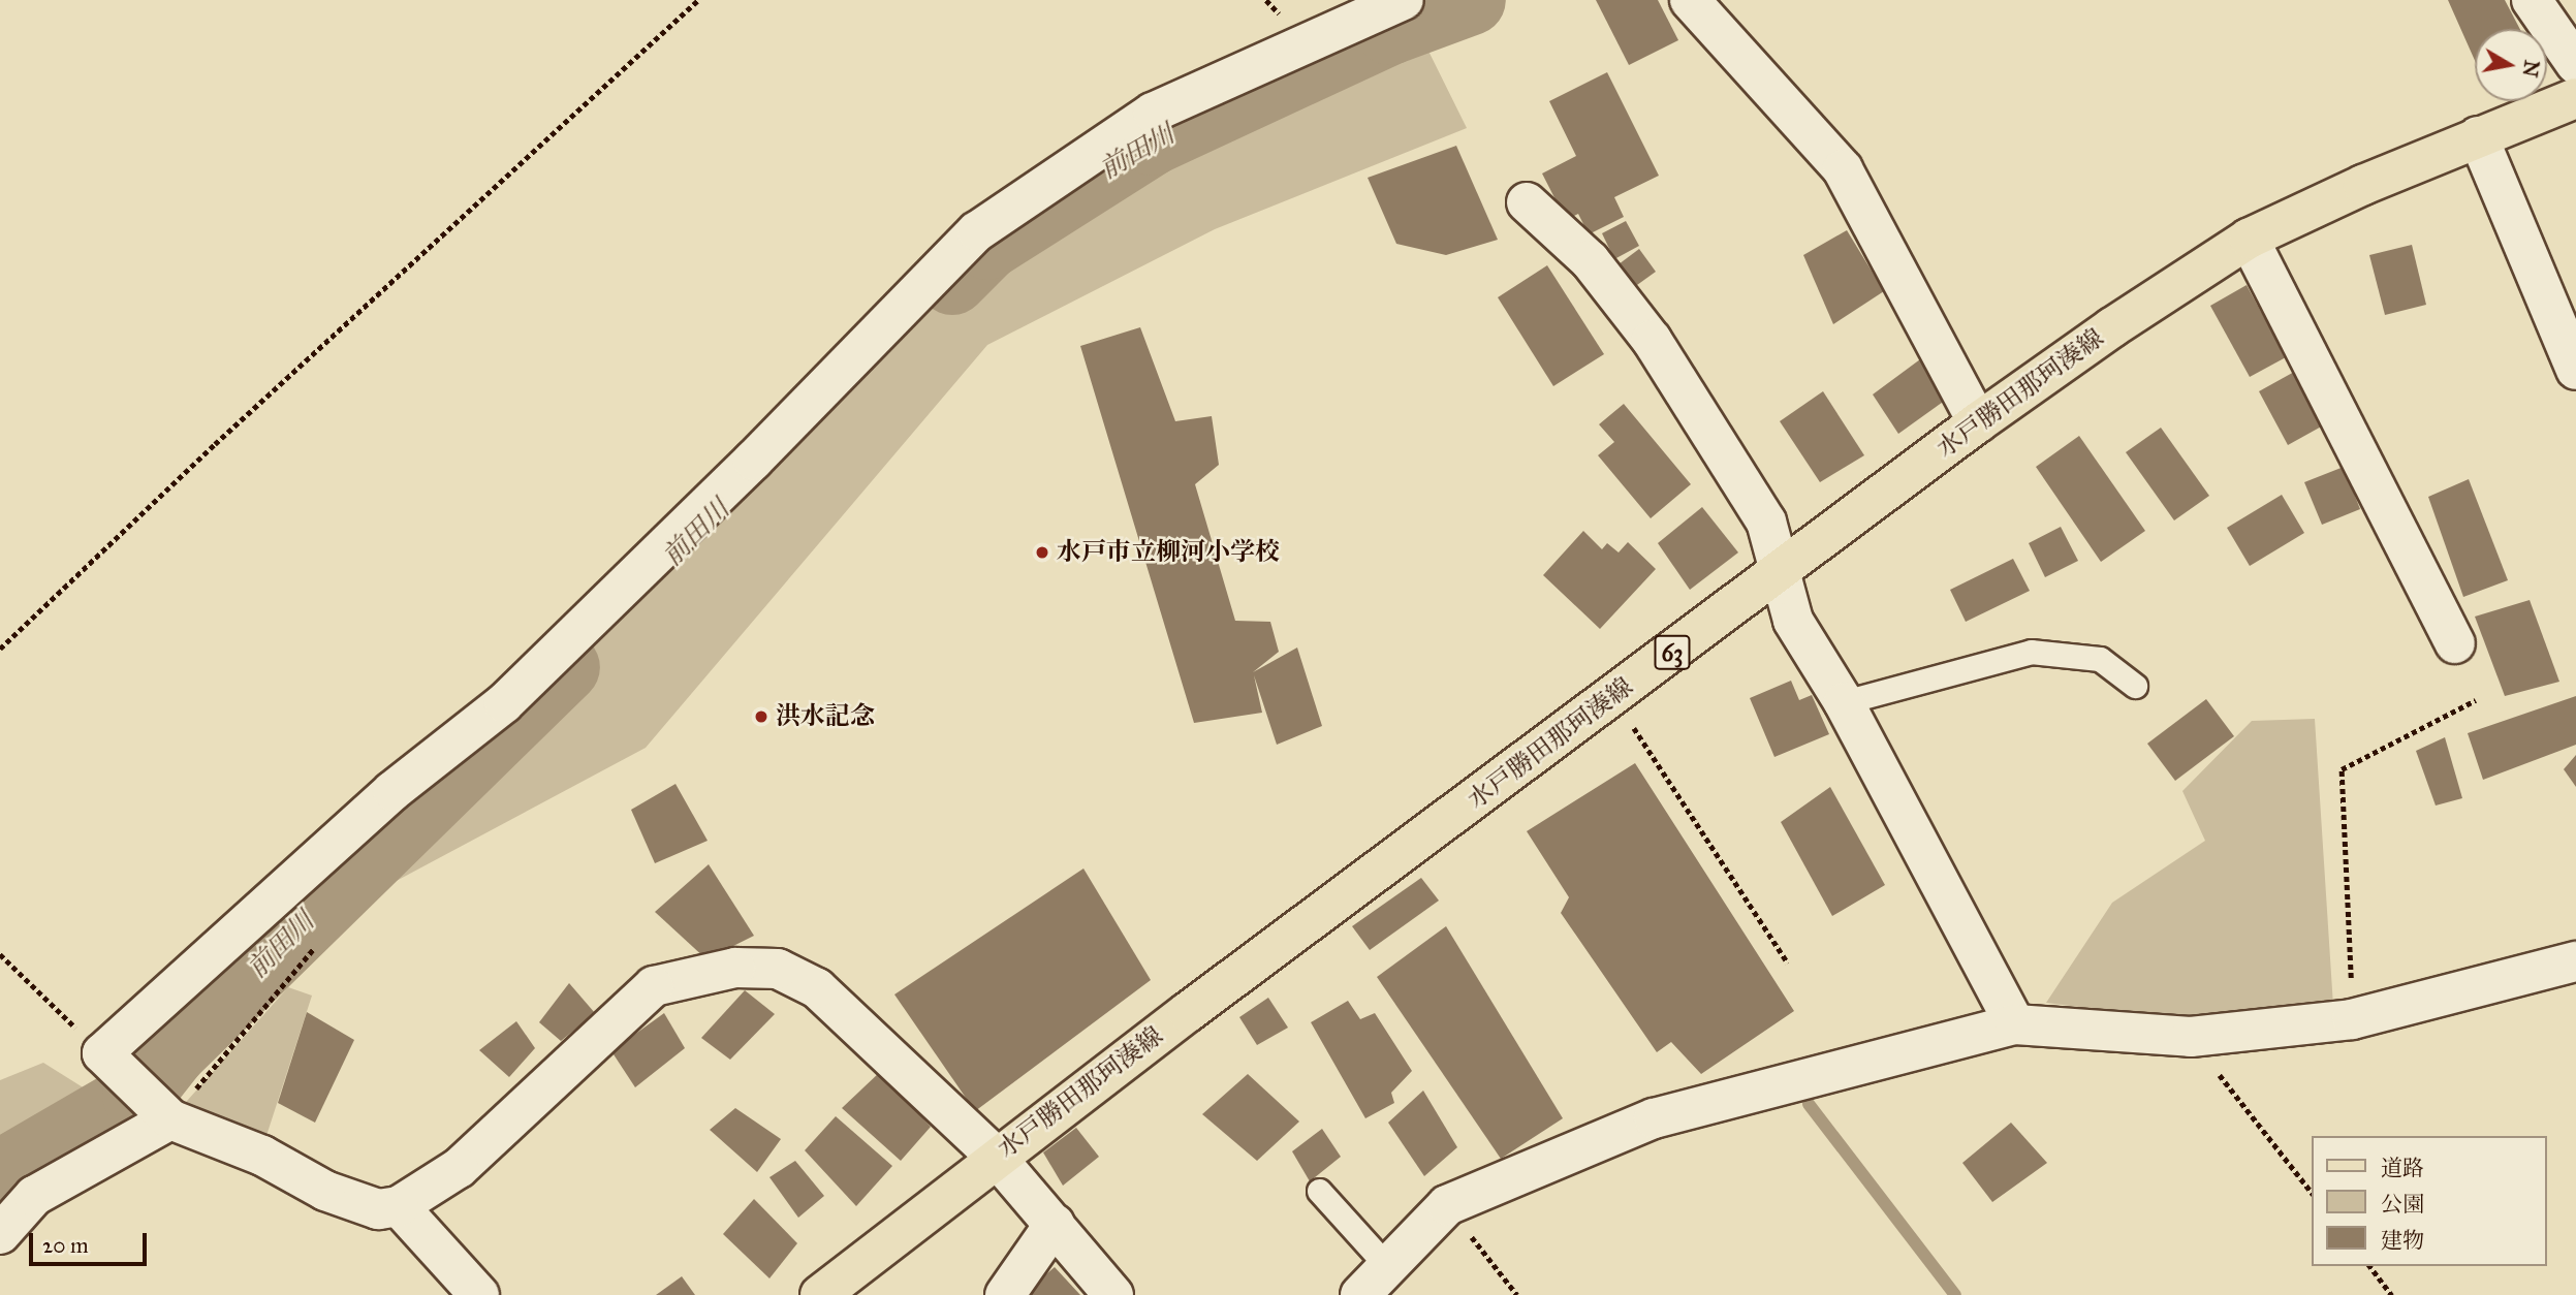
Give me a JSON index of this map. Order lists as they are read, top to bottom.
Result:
{
  "streets": {
    "main road": ["水戸勝田那珂湊線", "63"]
  },
  "water": ["前田川"],
  "places": ["水戸市立柳河小学校", "洪水記念"],
  "legend": ["道路", "公園", "建物"],
  "scale_bar": "20 m",
  "north": "right"
}
